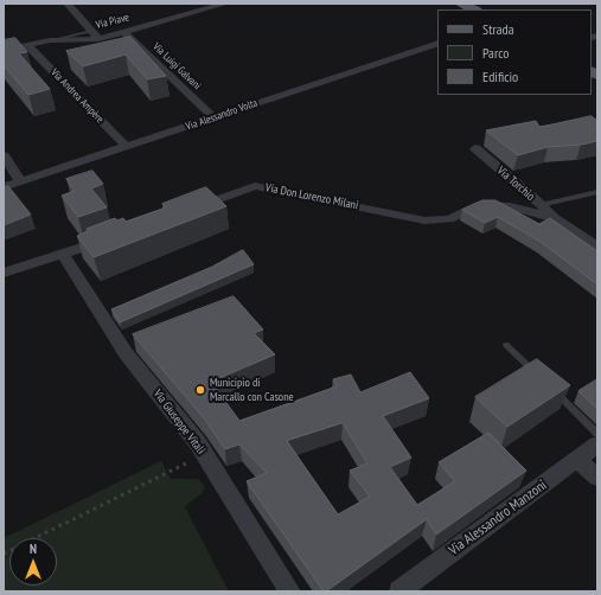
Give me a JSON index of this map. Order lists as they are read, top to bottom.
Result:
{
  "streets": {
    "street": [
      "Via Piave",
      "Via Luigi Galvani",
      "Via Andrea Ampère",
      "Via Alessandro Volta",
      "Via Torchio",
      "Via Don Lorenzo Milani",
      "Via Giuseppe Vitali",
      "Via Alessandro Manzoni"
    ]
  },
  "crossings": [
    ["Via Piave", "Via Luigi Galvani"],
    ["Via Piave", "Via Andrea Ampère"],
    ["Via Luigi Galvani", "Via Alessandro Volta"],
    ["Via Andrea Ampère", "Via Alessandro Volta"],
    ["Via Torchio", "Via Don Lorenzo Milani"]
  ],
  "places": ["Municipio di Marcallo con Casone"],
  "legend": ["Strada", "Parco", "Edificio"],
  "north": "top"
}
